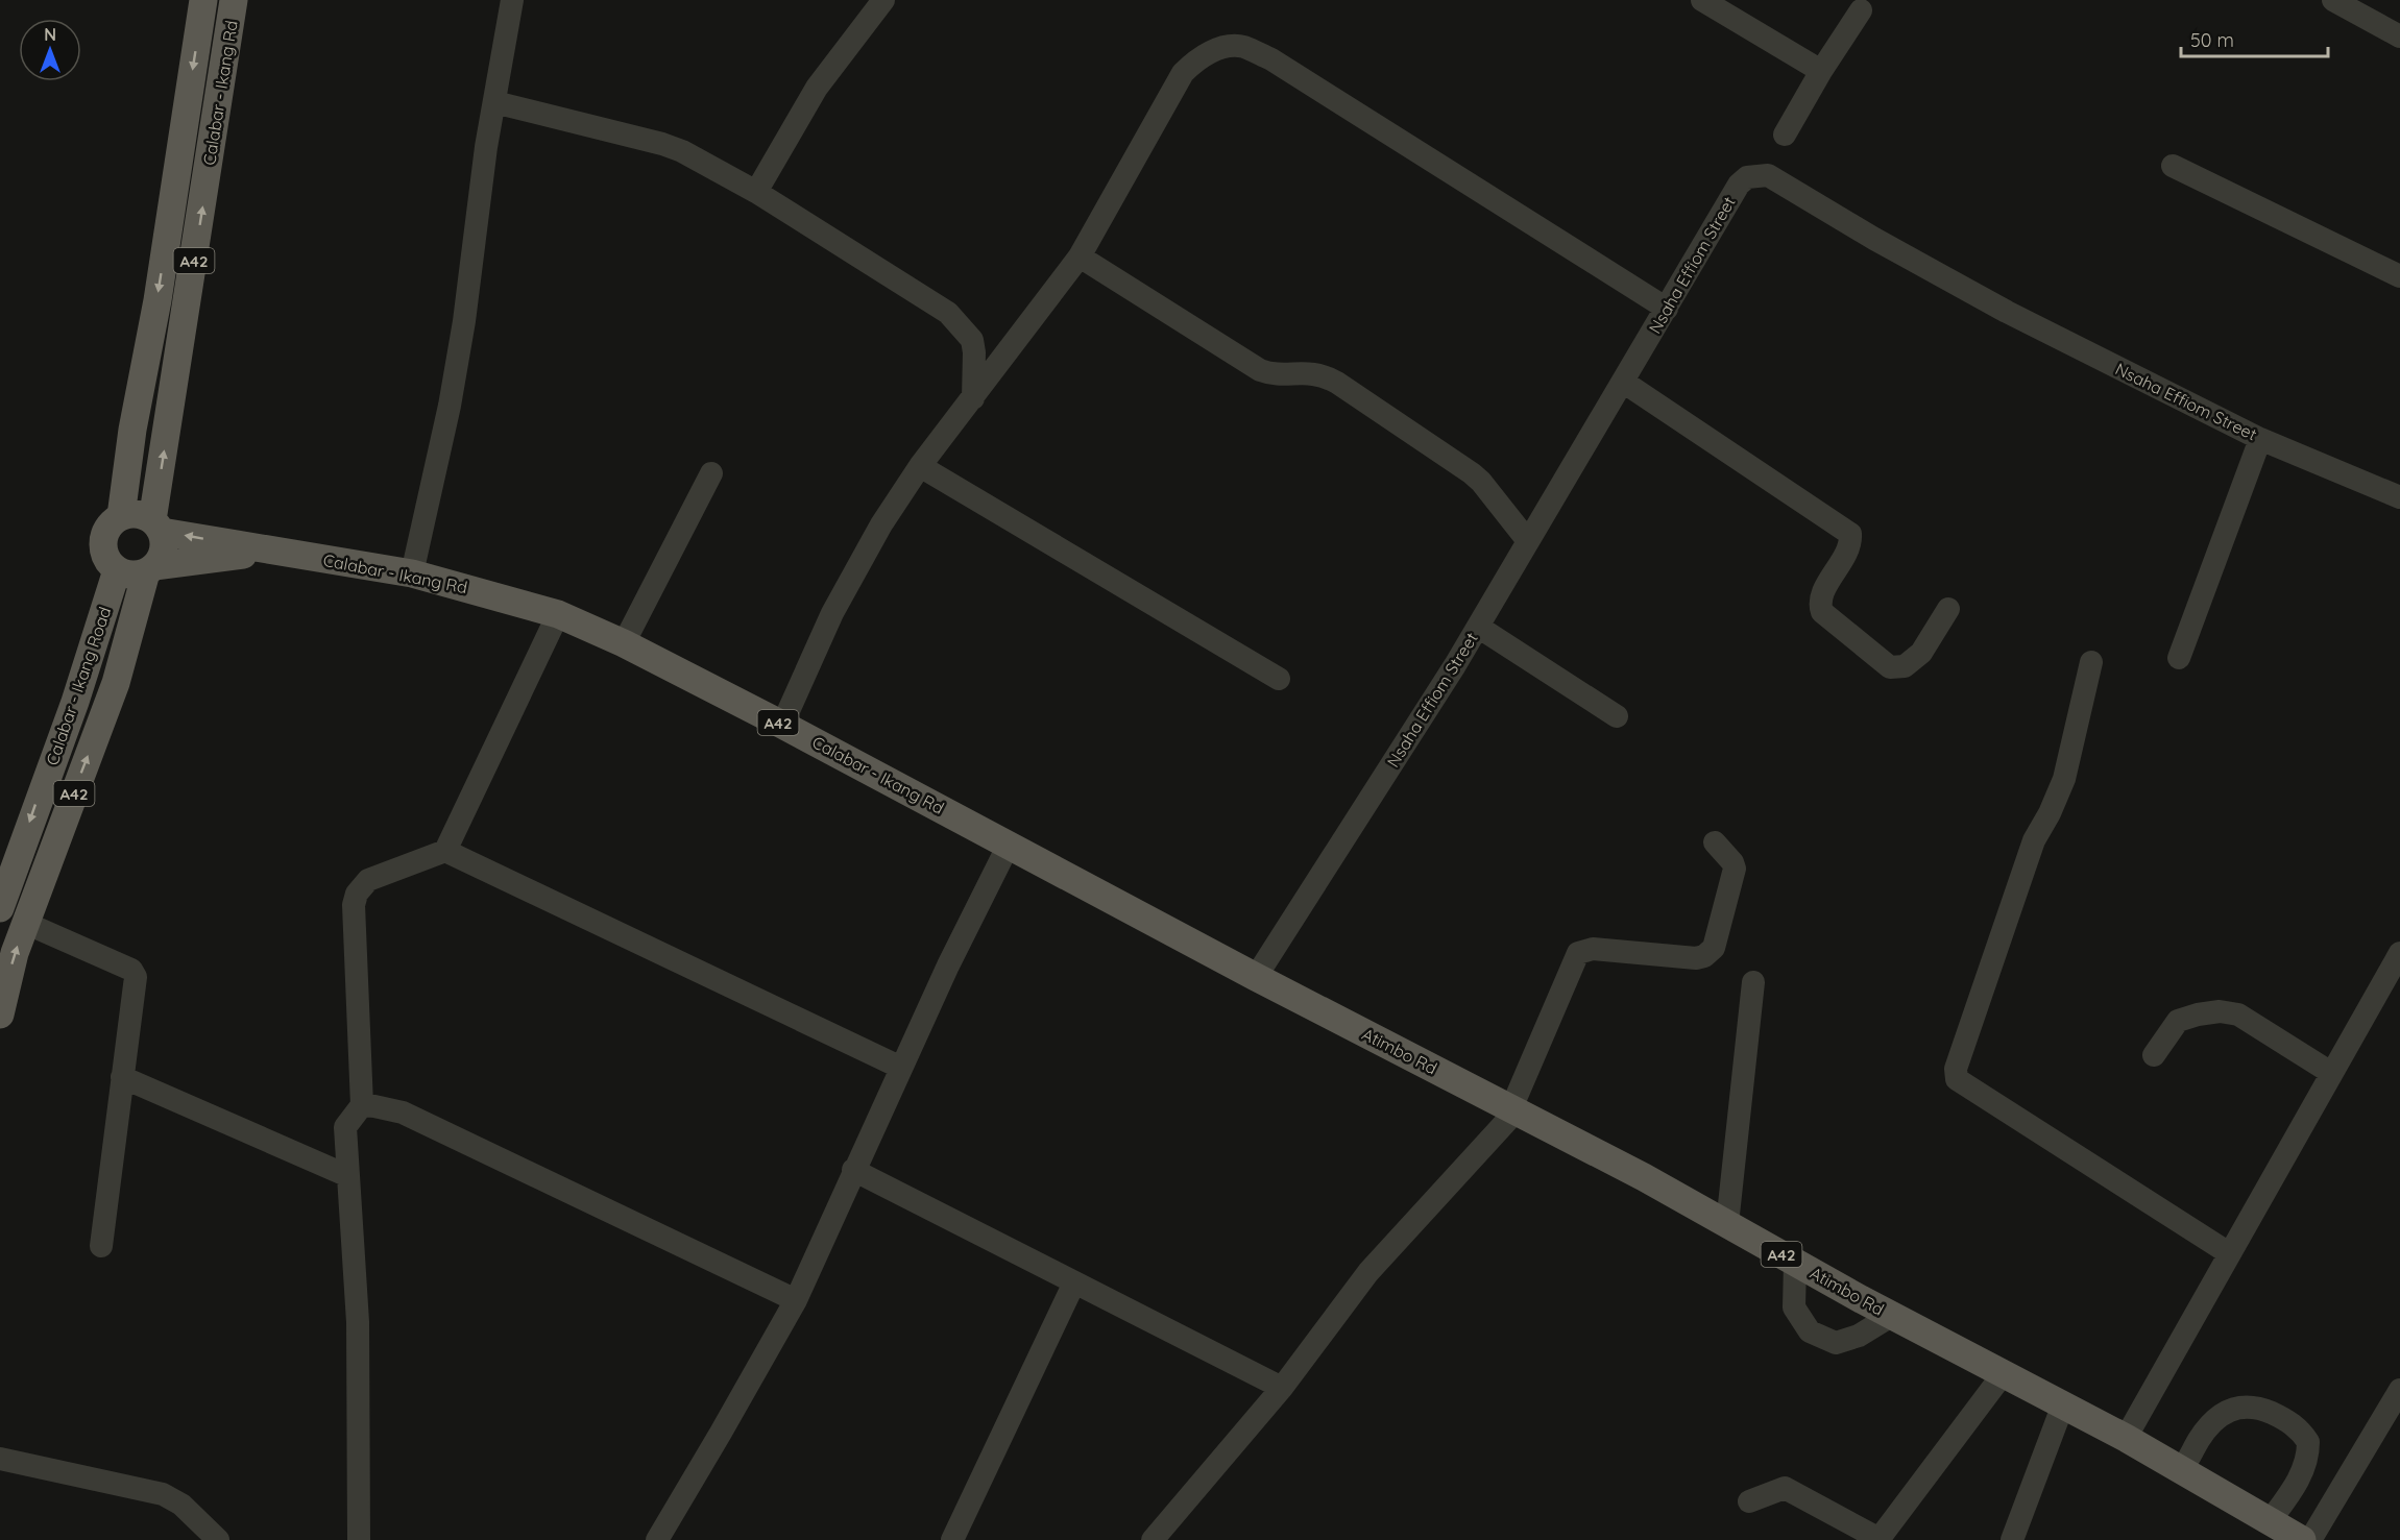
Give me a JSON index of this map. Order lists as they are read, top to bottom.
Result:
{
  "streets": {
    "main road": [
      "Calabar - Ikang Rd",
      "A42",
      "Calabar - Ikang Road",
      "Atimbo Rd"
    ],
    "street": ["Nsaha Effiom Street"]
  },
  "crossings": [
    ["Calabar - Ikang Rd", "A42"],
    ["Calabar - Ikang Rd", "Nsaha Effiom Street"],
    ["Calabar - Ikang Rd", "Calabar - Ikang Road"],
    ["Calabar - Ikang Rd", "Atimbo Rd"],
    ["A42", "Calabar - Ikang Road"],
    ["Nsaha Effiom Street", "Atimbo Rd"]
  ],
  "scale_bar": "50 m",
  "north": "top"
}
